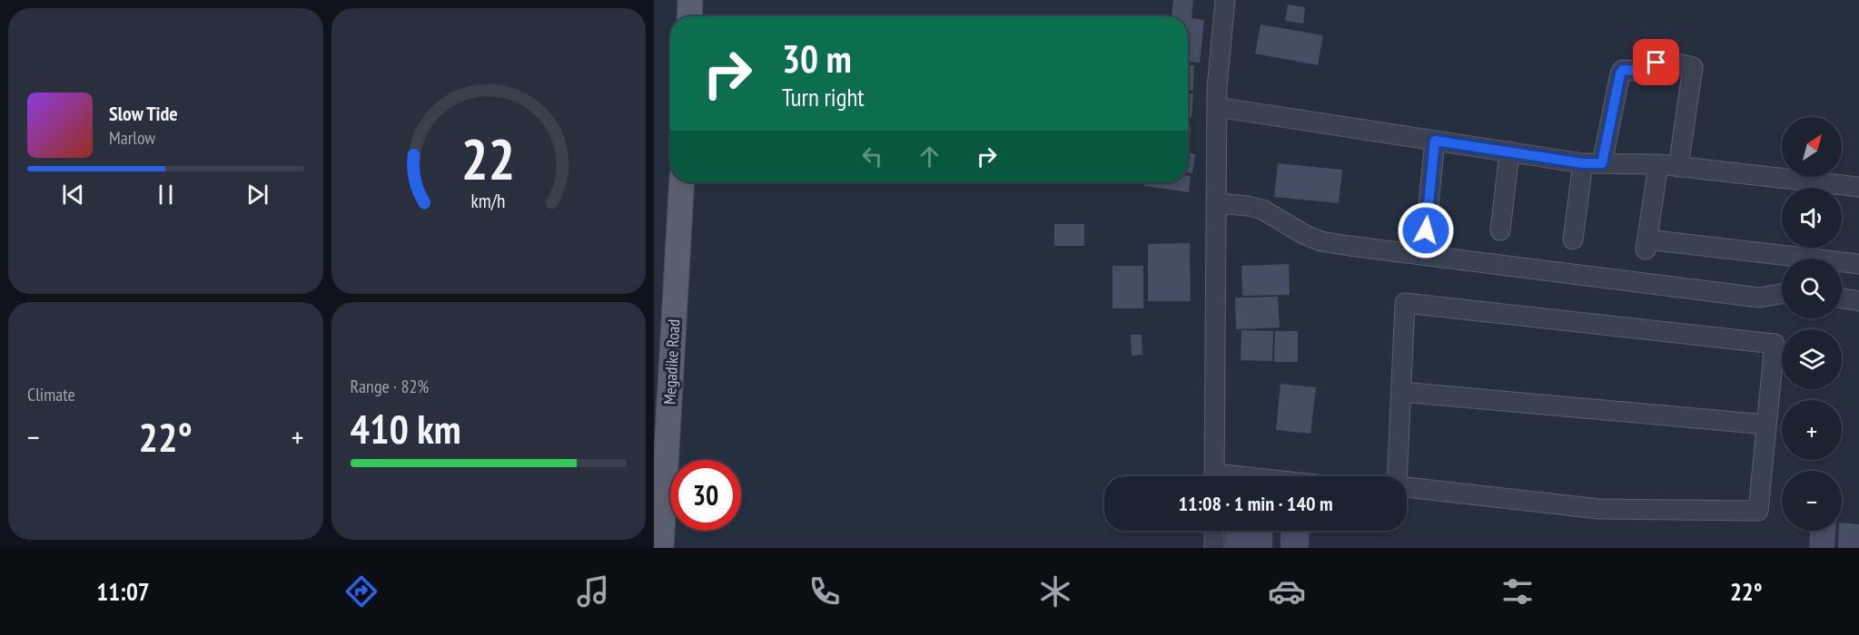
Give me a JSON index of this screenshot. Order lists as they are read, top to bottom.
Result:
{
  "streets": {
    "main road": ["Megadike Road"]
  },
  "north": "top right",
  "page": {
    "turn": ["30 m", "Turn right"],
    "song": ["Slow Tide", "Marlow"],
    "map_buttons": ["+", "−"],
    "tile": [
      "Climate",
      ["Range · 82%", "410 km"]
    ],
    "heat": ["−", "22°", "+"],
    "limit": "30",
    "trip": "11:08 · 1 min · 140 m",
    "tabs": ["11:07", "22°"],
    "gauge": ["22", "km/h"]
  }
}
